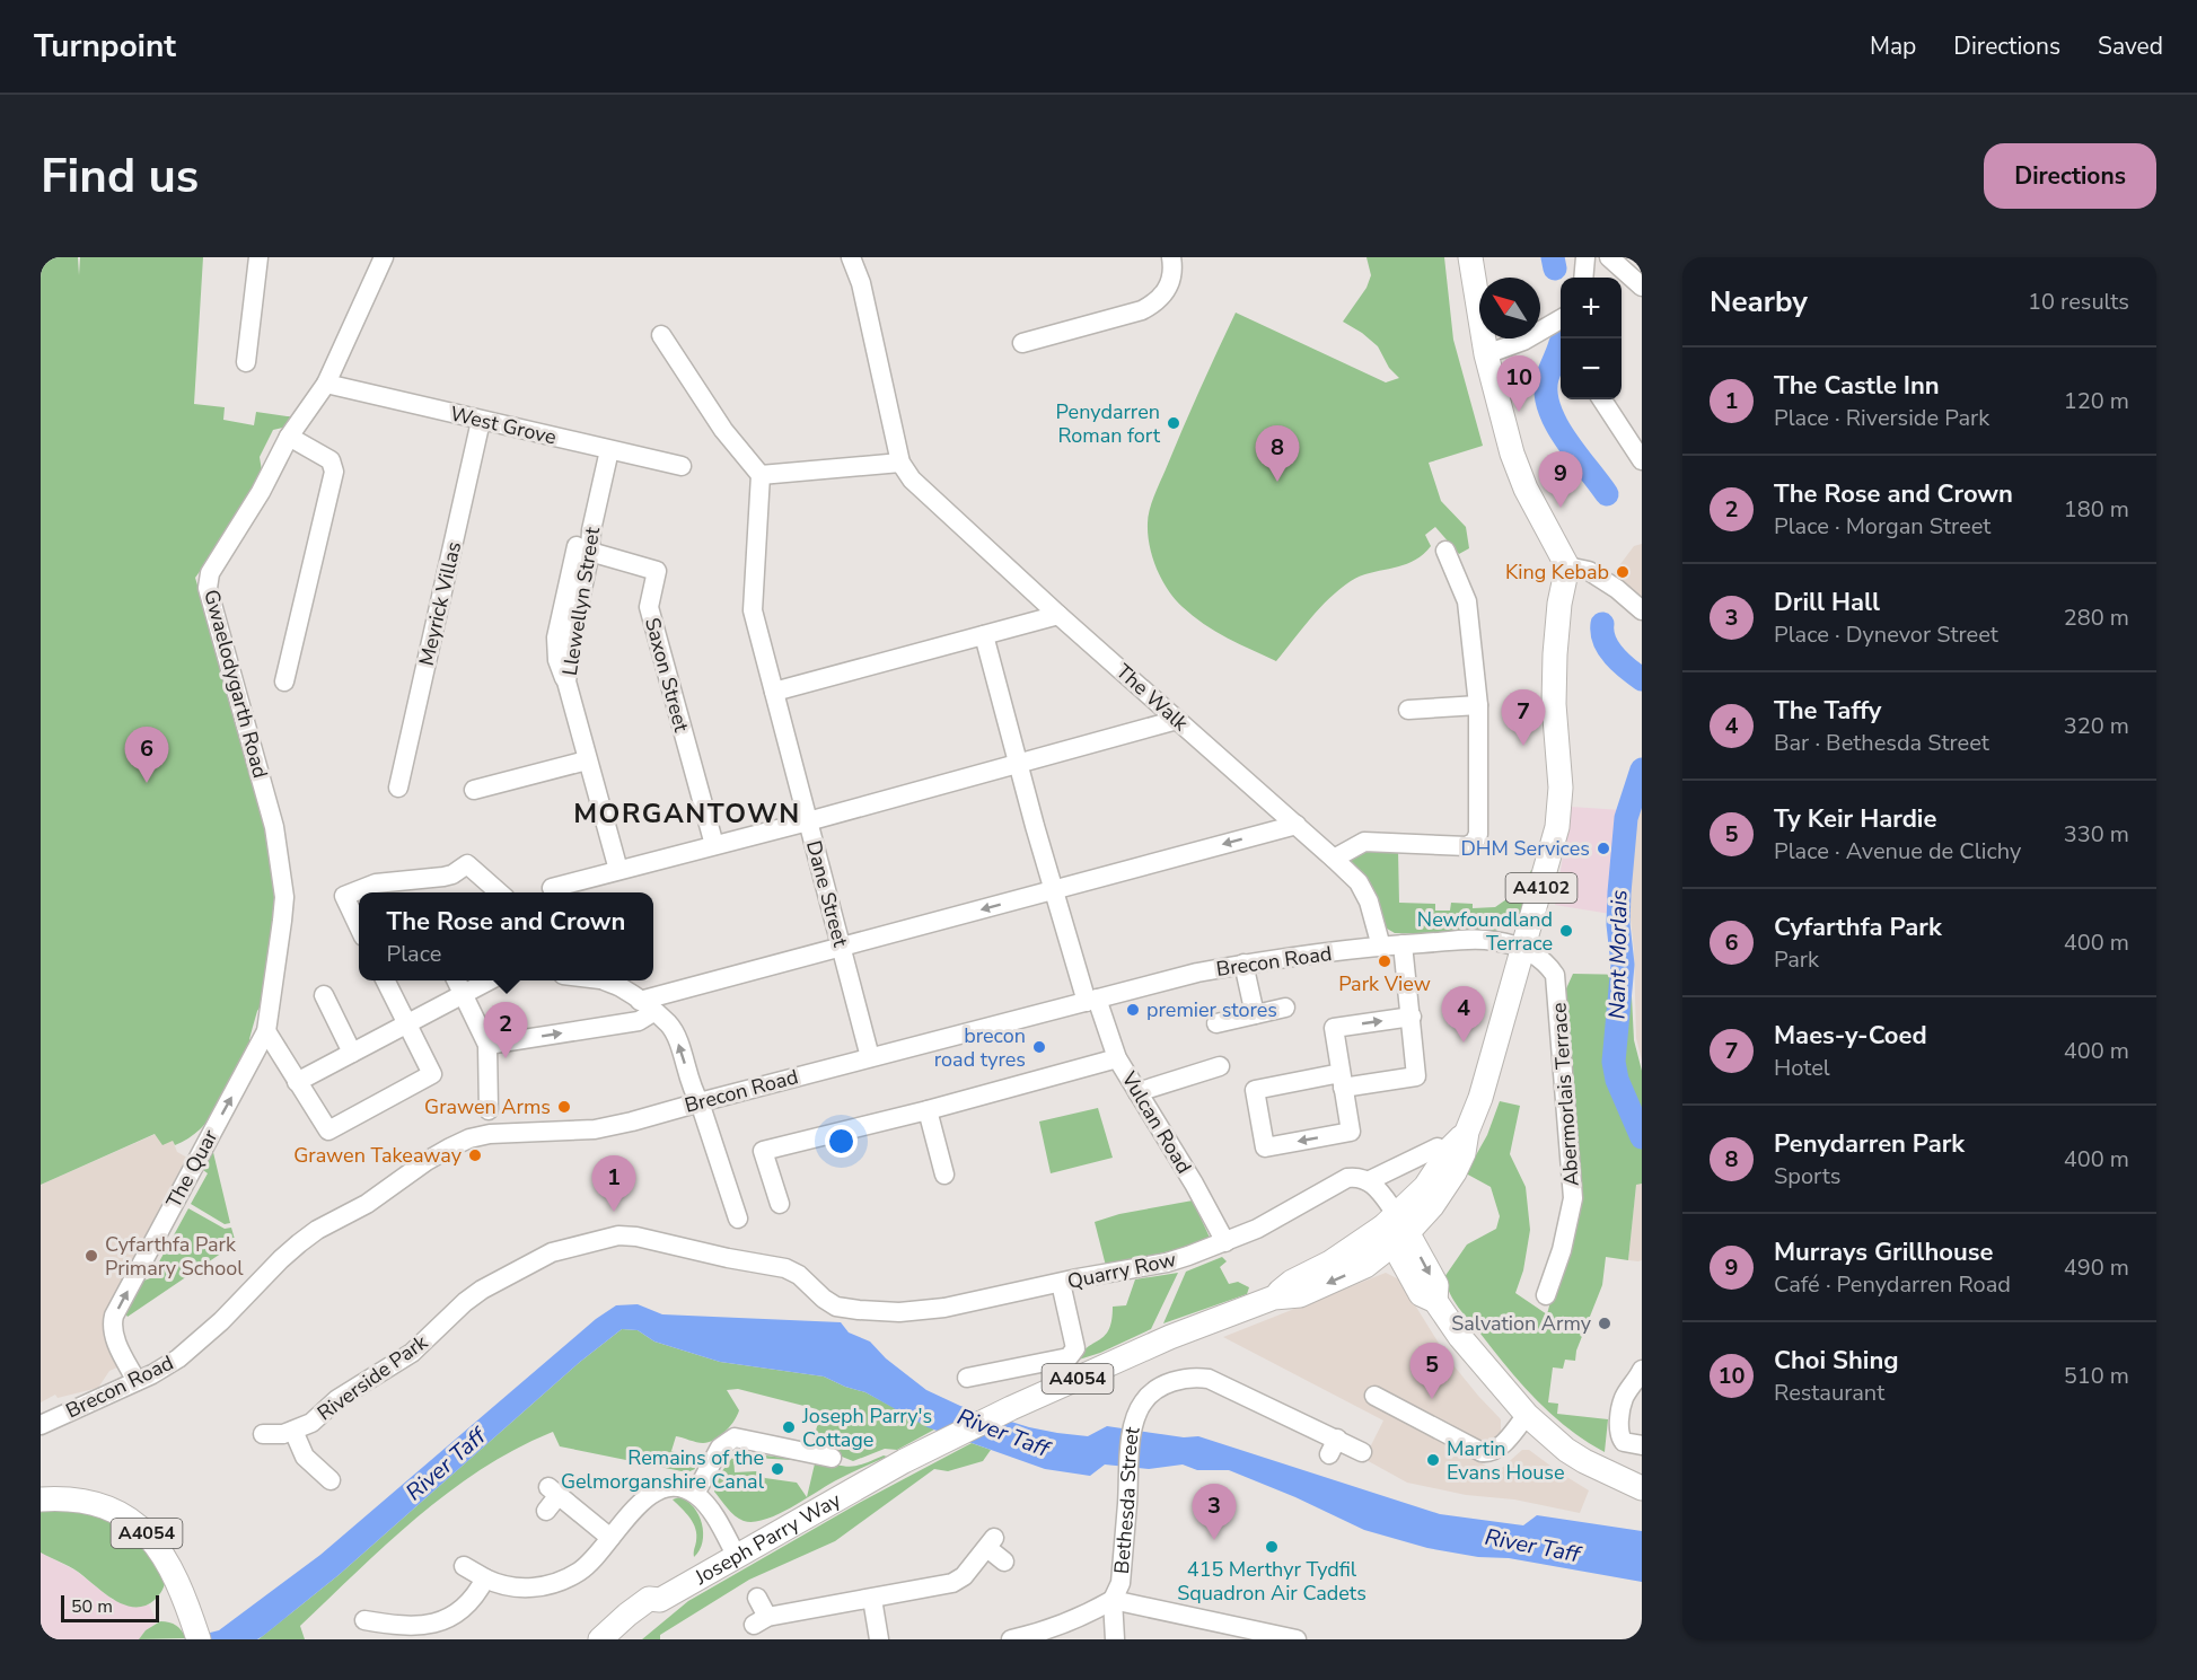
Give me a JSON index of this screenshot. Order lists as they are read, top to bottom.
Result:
{
  "streets": {
    "main road": ["A4102", "A4054", "Joseph Parry Way"],
    "street": [
      "West Grove",
      "Llewellyn Street",
      "Meyrick Villas",
      "Saxon Street",
      "Gwaelodygarth Road",
      "The Walk",
      "Dane Street",
      "Brecon Road",
      "Abermorlais Terrace",
      "Vulcan Road",
      "The Quar",
      "Quarry Row",
      "Riverside Park",
      "Bethesda Street"
    ]
  },
  "crossings": [
    ["West Grove", "Llewellyn Street"],
    ["West Grove", "Meyrick Villas"],
    ["West Grove", "Gwaelodygarth Road"],
    ["Llewellyn Street", "Saxon Street"],
    ["Gwaelodygarth Road", "The Quar"],
    ["The Walk", "Brecon Road"],
    ["A4102", "Brecon Road"],
    ["A4102", "Abermorlais Terrace"],
    ["A4102", "Joseph Parry Way"],
    ["Dane Street", "Brecon Road"],
    ["Brecon Road", "Abermorlais Terrace"],
    ["Brecon Road", "Vulcan Road"],
    ["Brecon Road", "The Quar"],
    ["Vulcan Road", "Quarry Row"],
    ["Quarry Row", "Riverside Park"],
    ["A4054", "Joseph Parry Way"]
  ],
  "one_way": ["The Quar"],
  "districts": ["MORGANTOWN"],
  "water": ["Nant Morlais", "River Taff"],
  "places": [
    "Penydarren Roman fort",
    "King Kebab",
    "DHM Services",
    "Newfoundland Terrace",
    "Park View",
    "premier stores",
    "brecon road tyres",
    "Grawen Arms",
    "Grawen Takeaway",
    "Cyfarthfa Park Primary School",
    "Salvation Army",
    "Joseph Parry's Cottage",
    "Martin Evans House",
    "Remains of the Gelmorganshire Canal",
    "415 Merthyr Tydfil Squadron Air Cadets"
  ],
  "scale_bar": "50 m",
  "north": "top left",
  "page": {
    "header": "Turnpoint",
    "nav": ["Map", "Directions", "Saved"],
    "buttons": "Directions",
    "title": "Find us",
    "heading": ["Nearby", "10 results"],
    "map_buttons": ["+", "−"],
    "list": [
      {
        "mark": "1",
        "name": "The Castle Inn",
        "note": "Place · Riverside Park",
        "value": "120 m"
      },
      {
        "mark": "2",
        "name": "The Rose and Crown",
        "note": "Place · Morgan Street",
        "value": "180 m"
      },
      {
        "mark": "3",
        "name": "Drill Hall",
        "note": "Place · Dynevor Street",
        "value": "280 m"
      },
      {
        "mark": "4",
        "name": "The Taffy",
        "note": "Bar · Bethesda Street",
        "value": "320 m"
      },
      {
        "mark": "5",
        "name": "Ty Keir Hardie",
        "note": "Place · Avenue de Clichy",
        "value": "330 m"
      },
      {
        "mark": "6",
        "name": "Cyfarthfa Park",
        "note": "Park",
        "value": "400 m"
      },
      {
        "mark": "7",
        "name": "Maes-y-Coed",
        "note": "Hotel",
        "value": "400 m"
      },
      {
        "mark": "8",
        "name": "Penydarren Park",
        "note": "Sports",
        "value": "400 m"
      },
      {
        "mark": "9",
        "name": "Murrays Grillhouse",
        "note": "Café · Penydarren Road",
        "value": "490 m"
      },
      {
        "mark": "10",
        "name": "Choi Shing",
        "note": "Restaurant",
        "value": "510 m"
      }
    ],
    "pins": [
      "10",
      "8",
      "9",
      "7",
      "6",
      "4",
      "2",
      "1",
      "5",
      "3"
    ],
    "popup": ["The Rose and Crown", "Place"],
    "scale": "50 m"
  }
}
